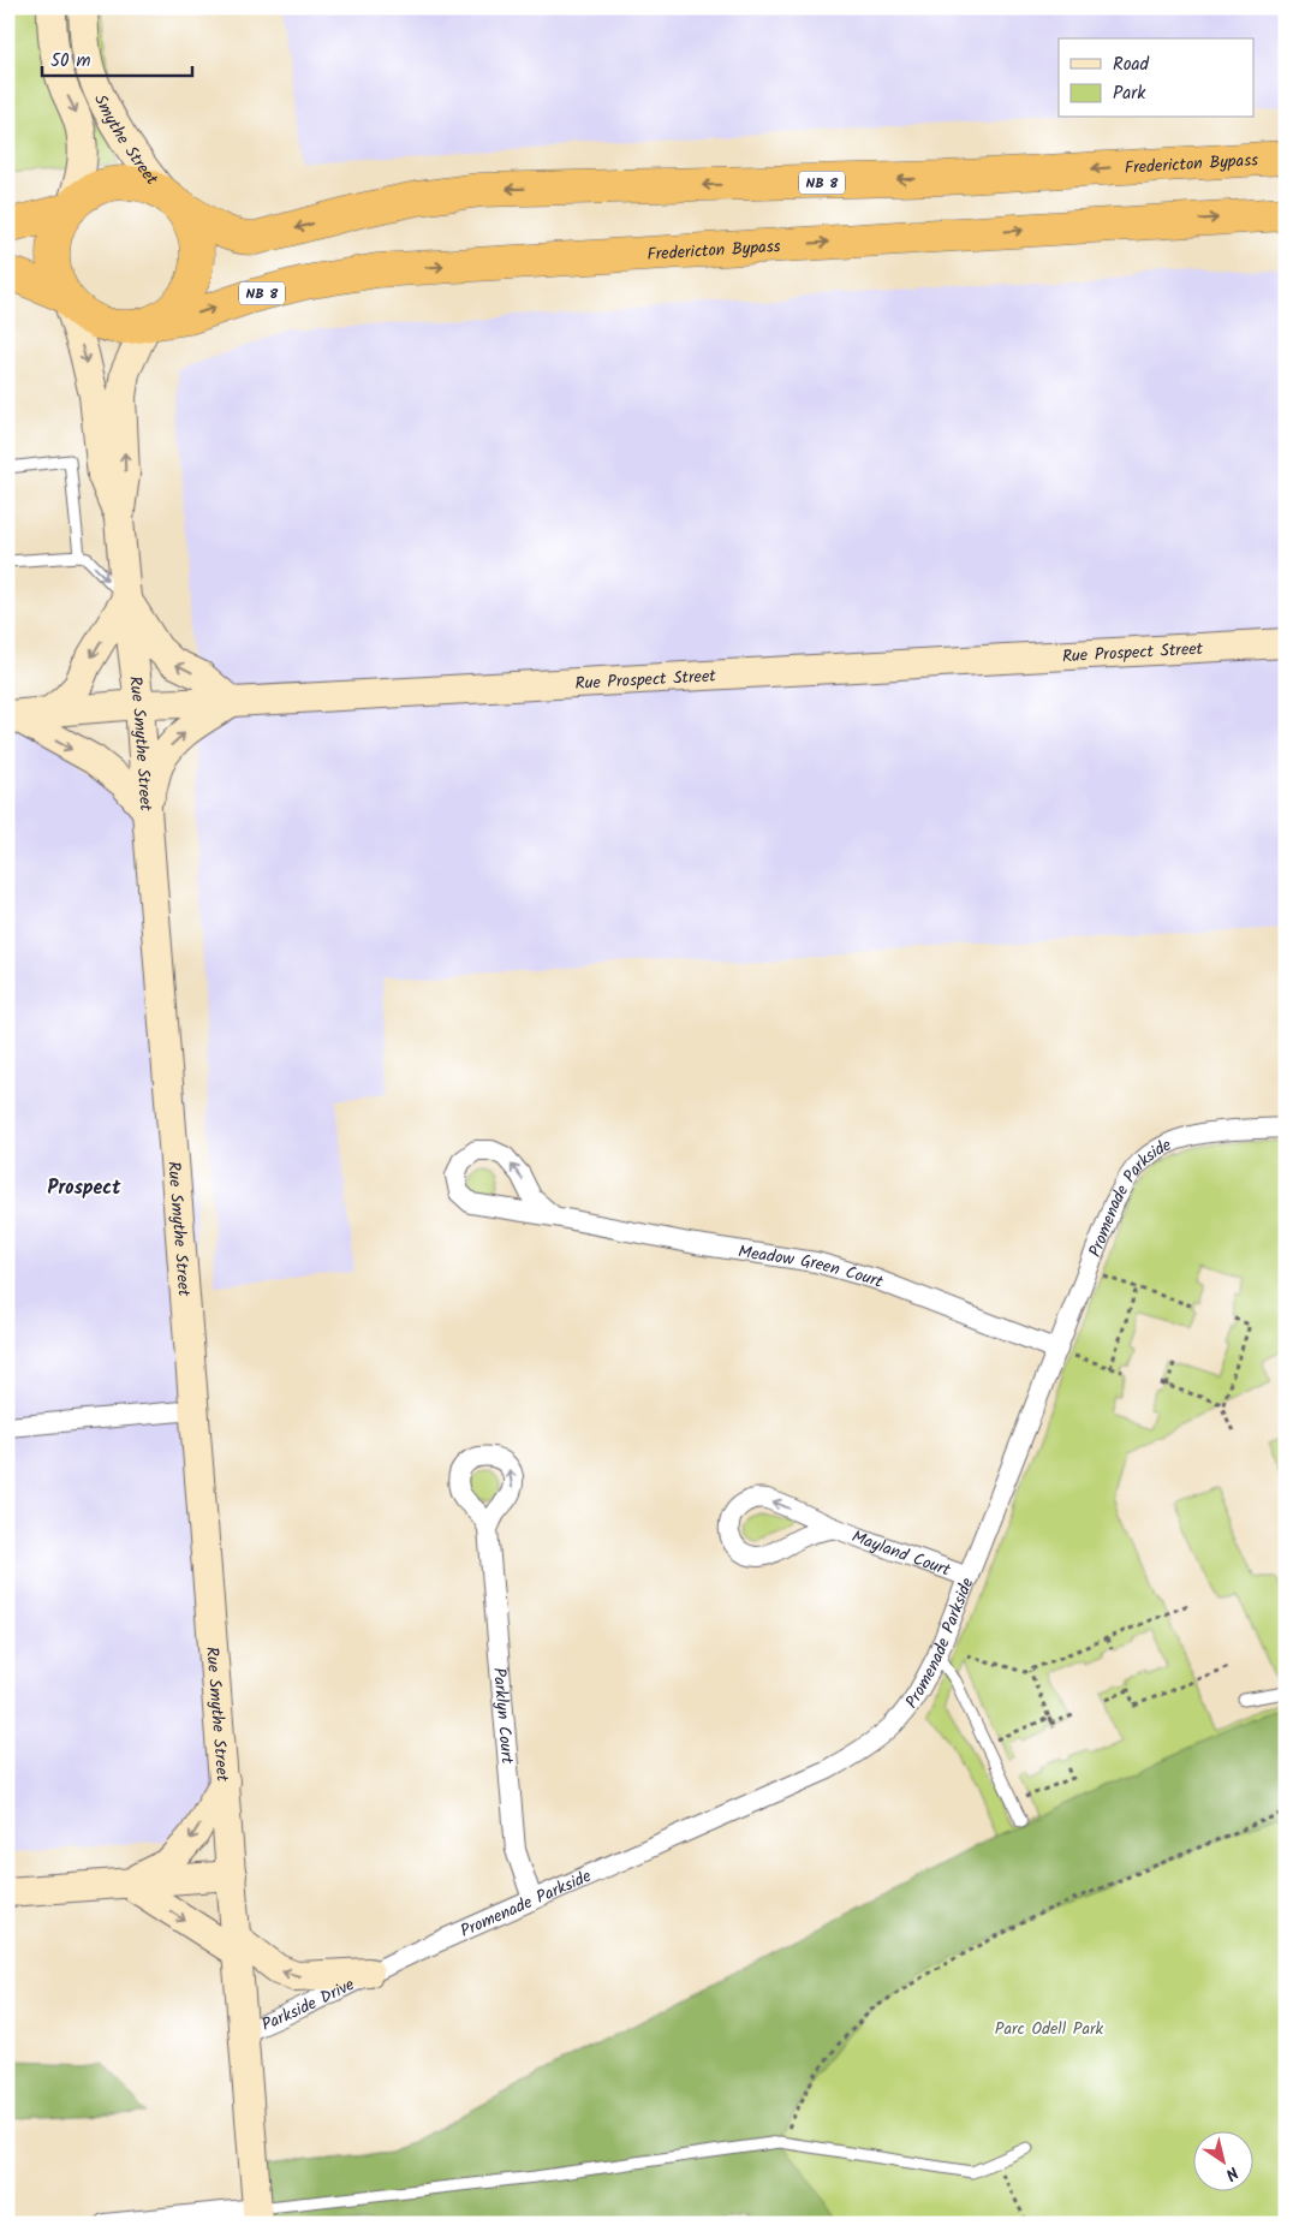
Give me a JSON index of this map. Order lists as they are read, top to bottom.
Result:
{
  "streets": {
    "highway": ["Fredericton Bypass", "NB 8"],
    "main road": ["Smythe Street", "Rue Prospect Street", "Rue Smythe Street"],
    "street": [
      "Promenade Parkside",
      "Meadow Green Court",
      "Mayland Court",
      "Parklyn Court",
      "Parkside Drive"
    ]
  },
  "crossings": [
    ["Smythe Street", "Fredericton Bypass"],
    ["Smythe Street", "Rue Smythe Street"],
    ["Fredericton Bypass", "Rue Smythe Street"],
    ["Rue Prospect Street", "Rue Smythe Street"],
    ["Rue Smythe Street", "Parkside Drive"],
    ["Promenade Parkside", "Meadow Green Court"],
    ["Promenade Parkside", "Mayland Court"],
    ["Promenade Parkside", "Parklyn Court"],
    ["Promenade Parkside", "Parkside Drive"]
  ],
  "districts": ["Prospect"],
  "parks": ["Parc Odell Park"],
  "legend": ["Road", "Park"],
  "scale_bar": "50 m",
  "north": "bottom right"
}
